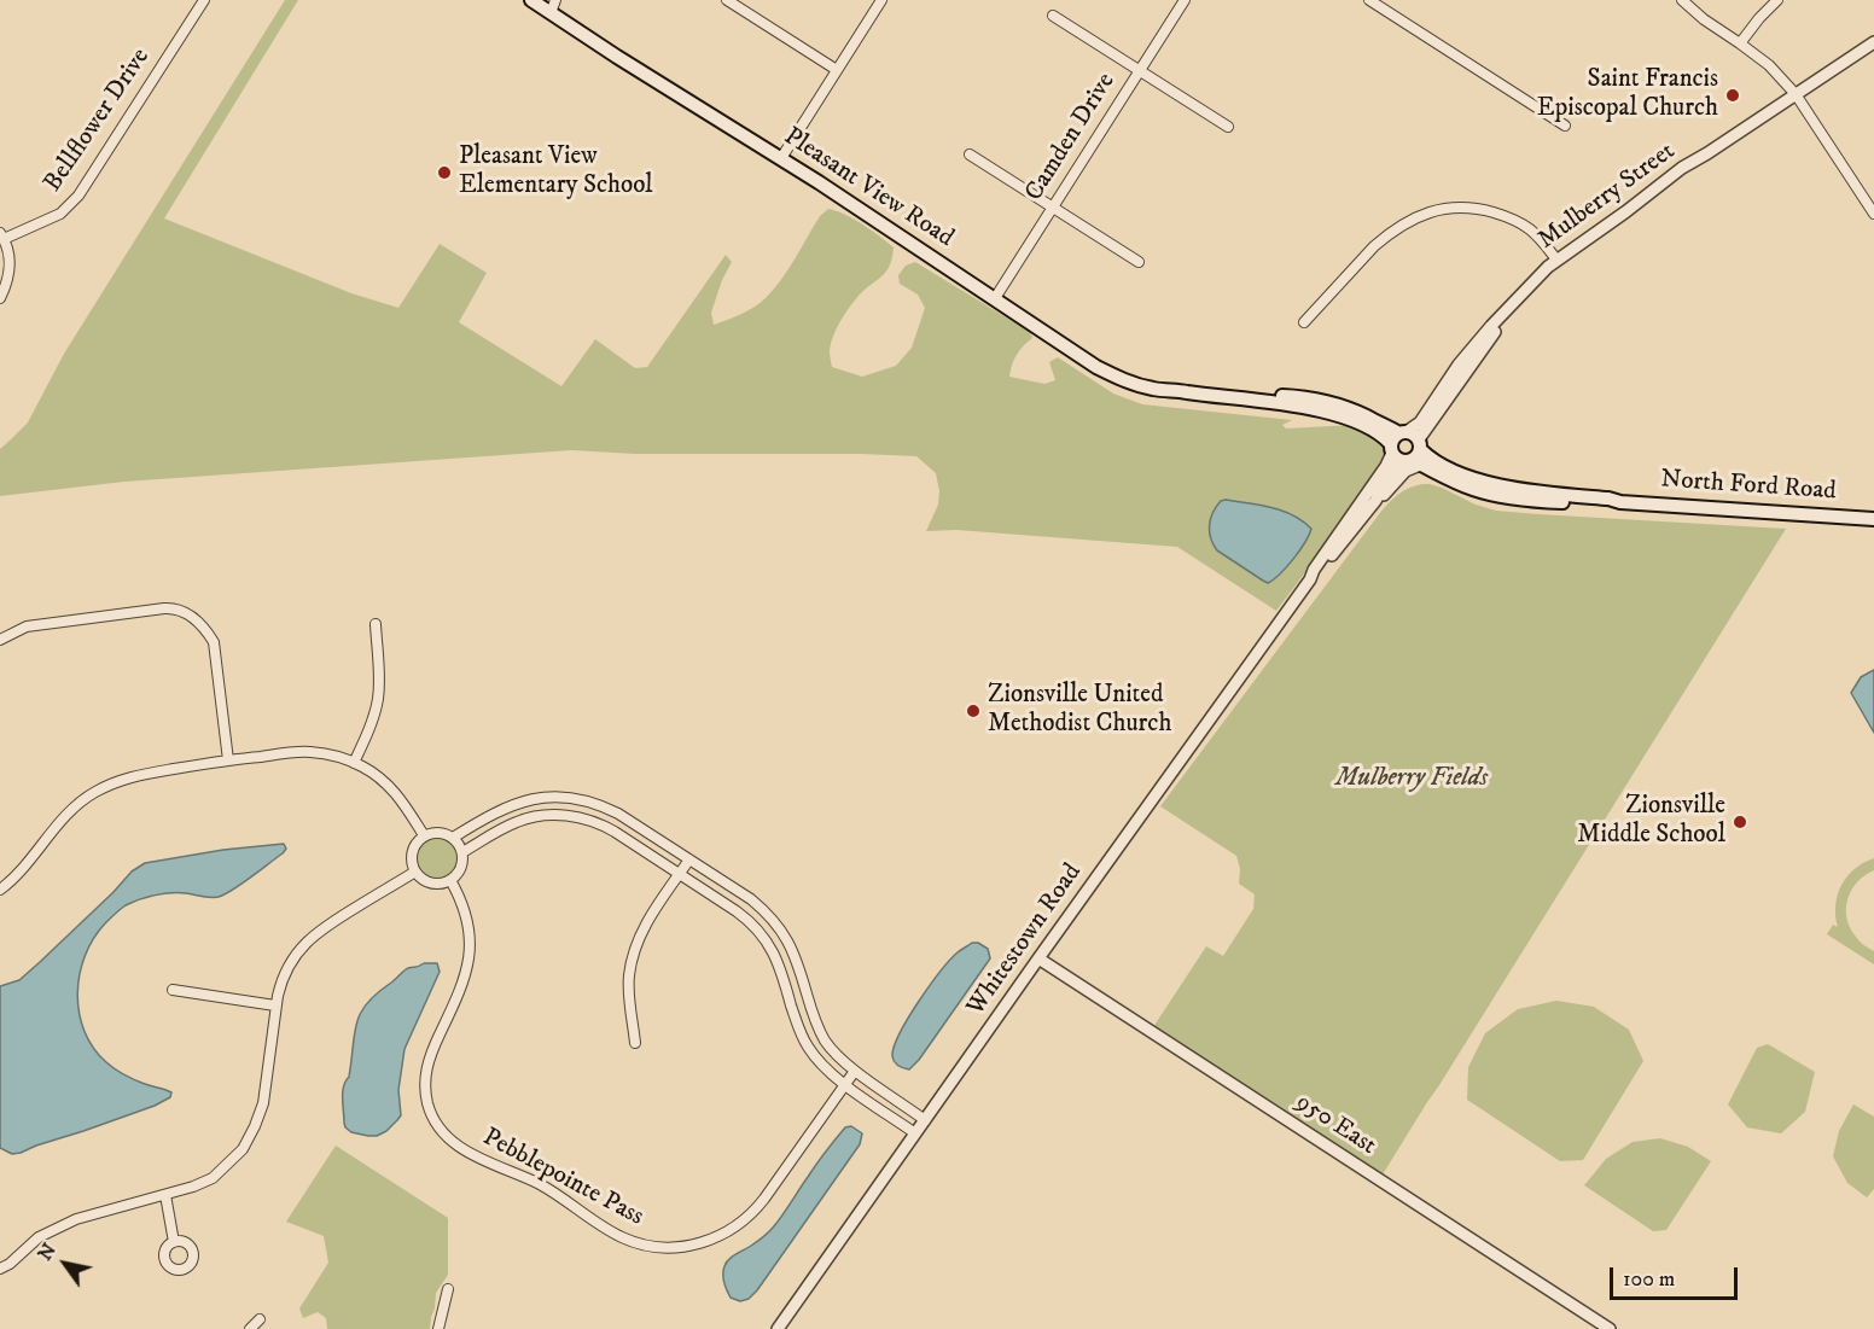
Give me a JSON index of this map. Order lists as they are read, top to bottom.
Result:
{
  "streets": {
    "main road": ["Pleasant View Road", "North Ford Road"],
    "street": [
      "Bellflower Drive",
      "Camden Drive",
      "Mulberry Street",
      "Whitestown Road",
      "950 East",
      "Pebblepointe Pass"
    ]
  },
  "crossings": [
    ["Camden Drive", "Pleasant View Road"],
    ["Pleasant View Road", "Mulberry Street"],
    ["Pleasant View Road", "North Ford Road"],
    ["Pleasant View Road", "Whitestown Road"],
    ["Mulberry Street", "North Ford Road"],
    ["Mulberry Street", "Whitestown Road"],
    ["North Ford Road", "Whitestown Road"],
    ["Whitestown Road", "950 East"]
  ],
  "parks": ["Mulberry Fields"],
  "places": [
    "Saint Francis Episcopal Church",
    "Pleasant View Elementary School",
    "Zionsville United Methodist Church",
    "Zionsville Middle School"
  ],
  "scale_bar": "100 m",
  "north": "top left"
}
